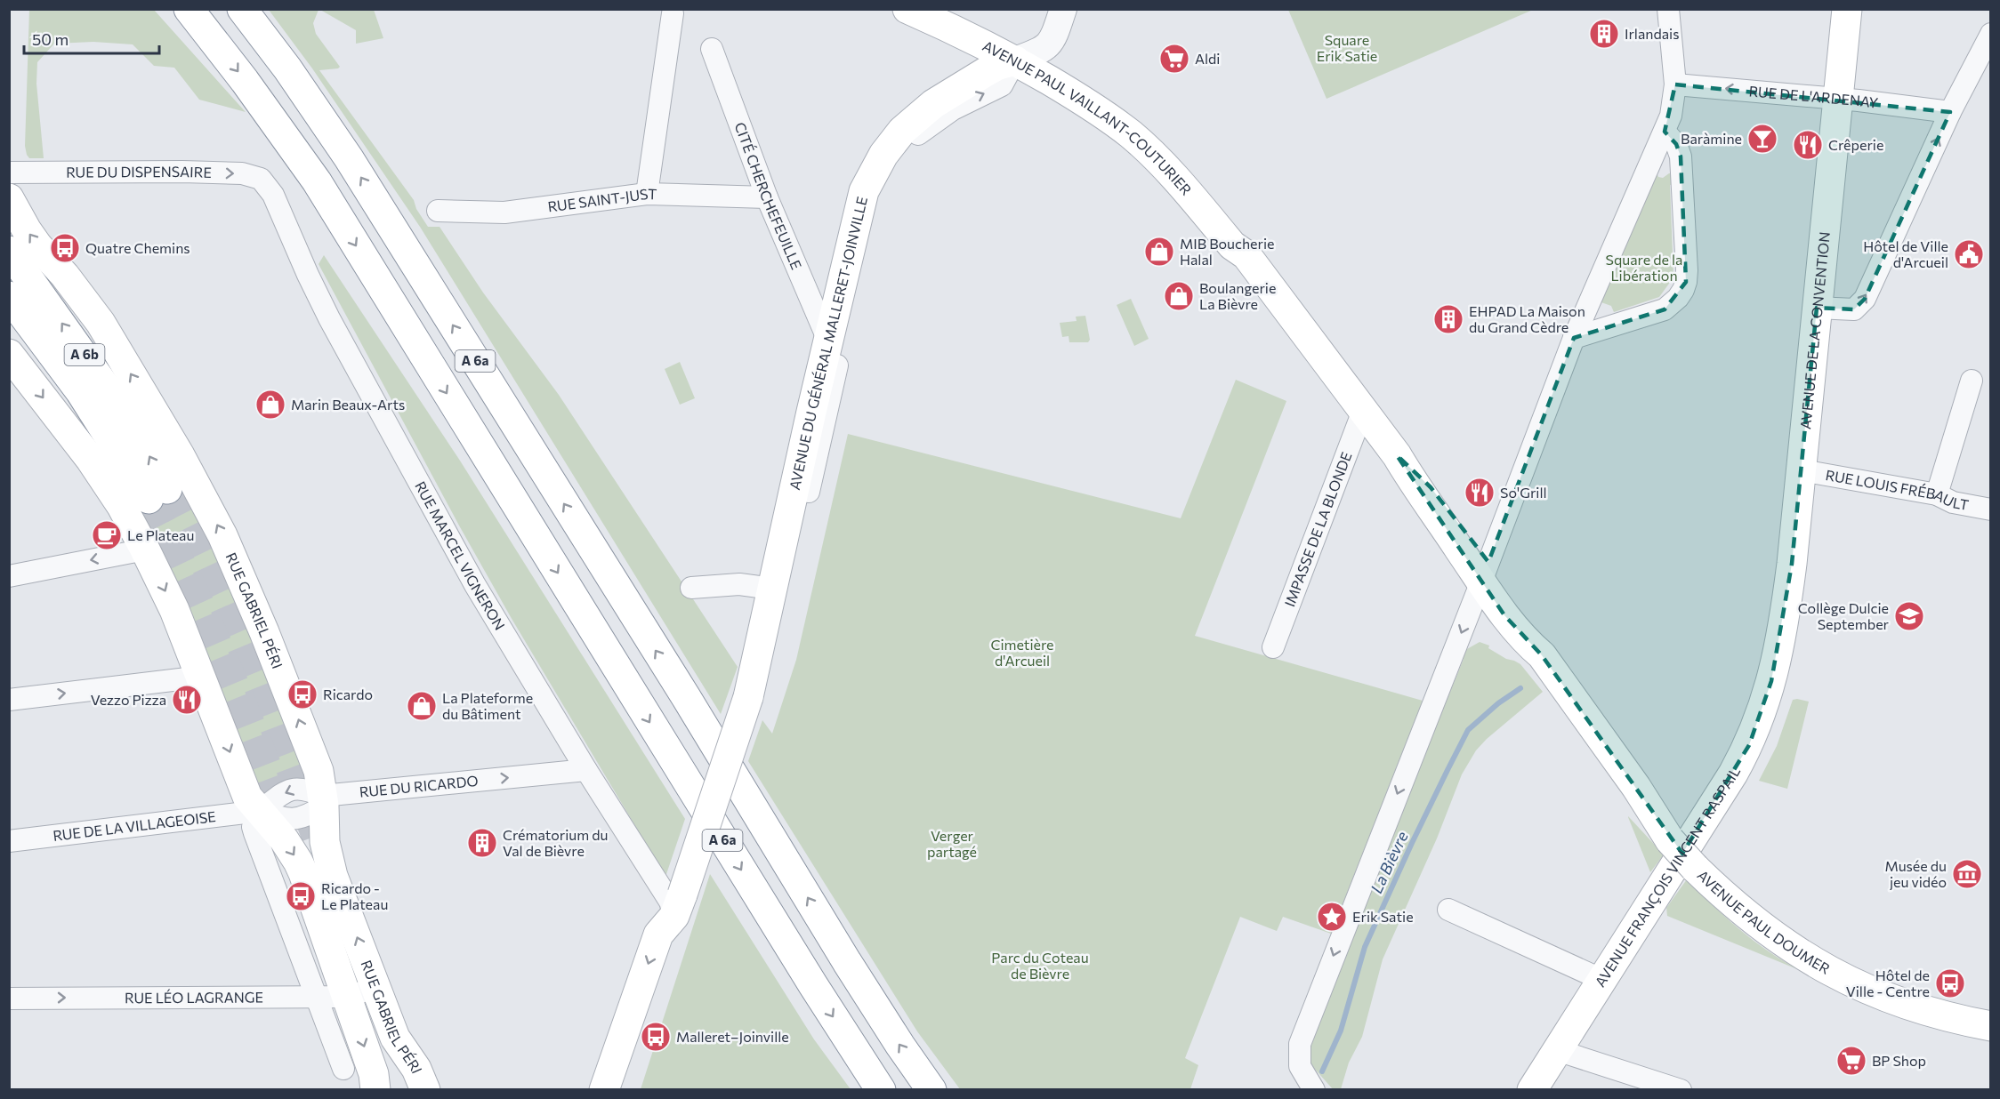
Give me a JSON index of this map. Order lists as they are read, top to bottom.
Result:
{
  "streets": {
    "main road": [
      "AVENUE PAUL VAILLANT-COUTURIER",
      "AVENUE DE LA CONVENTION",
      "AVENUE DU GÉNÉRAL MALLERET-JOINVILLE",
      "A 6b",
      "A 6a",
      "RUE GABRIEL PÉRI",
      "AVENUE FRANÇOIS VINCENT RASPAIL",
      "AVENUE PAUL DOUMER"
    ],
    "street": [
      "RUE DE L'ARDENAY",
      "RUE DU DISPENSAIRE",
      "CITÉ CHERCHEFEUILLE",
      "RUE SAINT-JUST",
      "RUE LOUIS FRÉBAULT",
      "IMPASSE DE LA BLONDE",
      "RUE MARCEL VIGNERON",
      "RUE DU RICARDO",
      "RUE DE LA VILLAGEOISE",
      "RUE LÉO LAGRANGE"
    ]
  },
  "crossings": [
    ["RUE DE L'ARDENAY", "AVENUE DE LA CONVENTION"],
    ["AVENUE PAUL VAILLANT-COUTURIER", "AVENUE DU GÉNÉRAL MALLERET-JOINVILLE"],
    ["AVENUE PAUL VAILLANT-COUTURIER", "IMPASSE DE LA BLONDE"],
    ["AVENUE PAUL VAILLANT-COUTURIER", "AVENUE PAUL DOUMER"],
    ["RUE DU DISPENSAIRE", "RUE MARCEL VIGNERON"],
    ["CITÉ CHERCHEFEUILLE", "RUE SAINT-JUST"],
    ["CITÉ CHERCHEFEUILLE", "AVENUE DU GÉNÉRAL MALLERET-JOINVILLE"],
    ["AVENUE DE LA CONVENTION", "RUE LOUIS FRÉBAULT"],
    ["AVENUE DE LA CONVENTION", "AVENUE FRANÇOIS VINCENT RASPAIL"],
    ["AVENUE DU GÉNÉRAL MALLERET-JOINVILLE", "RUE MARCEL VIGNERON"],
    ["RUE MARCEL VIGNERON", "RUE DU RICARDO"],
    ["RUE GABRIEL PÉRI", "RUE DU RICARDO"],
    ["RUE GABRIEL PÉRI", "RUE DE LA VILLAGEOISE"],
    ["RUE GABRIEL PÉRI", "RUE LÉO LAGRANGE"],
    ["RUE DU RICARDO", "RUE DE LA VILLAGEOISE"]
  ],
  "one_way": ["RUE DE L'ARDENAY", "RUE DU DISPENSAIRE", "RUE LÉO LAGRANGE"],
  "water": ["La Bièvre"],
  "parks": [
    "Square Erik Satie",
    "Square de la Libération",
    "Cimetière d'Arcueil",
    "Verger partagé",
    "Parc du Coteau de Bièvre"
  ],
  "places": {
    "building": ["Irlandais", "EHPAD La Maison du Grand Cèdre", "Crématorium du Val de Bièvre"],
    "supermarket": ["Aldi", "BP Shop"],
    "bar": ["Baràmine"],
    "restaurant": ["Crêperie", "So'Grill", "Vezzo Pizza"],
    "bus stop": [
      "Quatre Chemins",
      "Ricardo",
      "Ricardo - Le Plateau",
      "Hôtel de Ville - Centre",
      "Malleret–Joinville"
    ],
    "shop": [
      "MIB Boucherie Halal",
      "Boulangerie La Bièvre",
      "Marin Beaux-Arts",
      "La Plateforme du Bâtiment"
    ],
    "public building": ["Hôtel de Ville d'Arcueil"],
    "cafe": ["Le Plateau"],
    "school or university": ["Collège Dulcie September"],
    "museum": ["Musée du jeu vidéo"],
    "place": ["Erik Satie"]
  },
  "scale_bar": "50 m"
}
